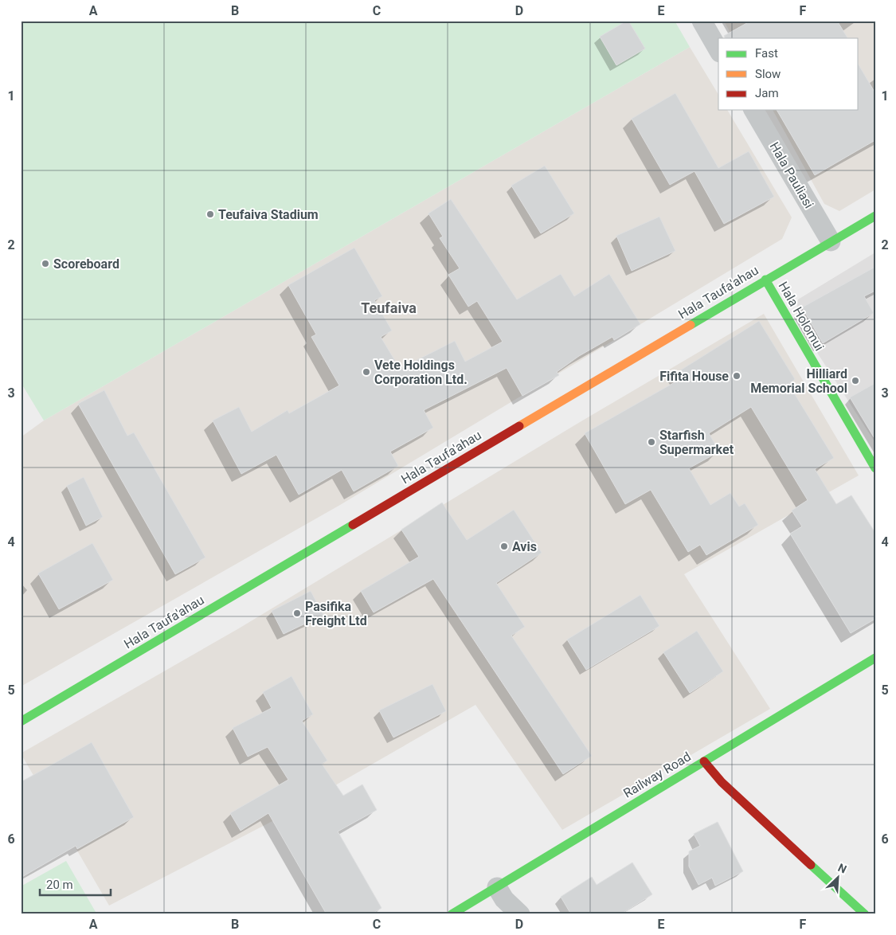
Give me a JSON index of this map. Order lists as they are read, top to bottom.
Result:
{
  "streets": {
    "main road": ["Hala Taufa'ahau", "Hala Holomui", "Railway Road"],
    "street": ["Hala Pauliasi"]
  },
  "crossings": [
    ["Hala Pauliasi", "Hala Taufa'ahau"],
    ["Hala Taufa'ahau", "Hala Holomui"]
  ],
  "districts": ["Teufaiva"],
  "places": [
    "Teufaiva Stadium",
    "Scoreboard",
    "Vete Holdings Corporation Ltd.",
    "Fifita House",
    "Hilliard Memorial School",
    "Starfish Supermarket",
    "Avis",
    "Pasifika Freight Ltd"
  ],
  "legend": ["Fast", "Slow", "Jam"],
  "scale_bar": "20 m",
  "north": "top right",
  "grid": {
    "columns": [
      "A",
      "B",
      "C",
      "D",
      "E",
      "F"
    ],
    "rows": [
      "1",
      "2",
      "3",
      "4",
      "5",
      "6"
    ]
  }
}
